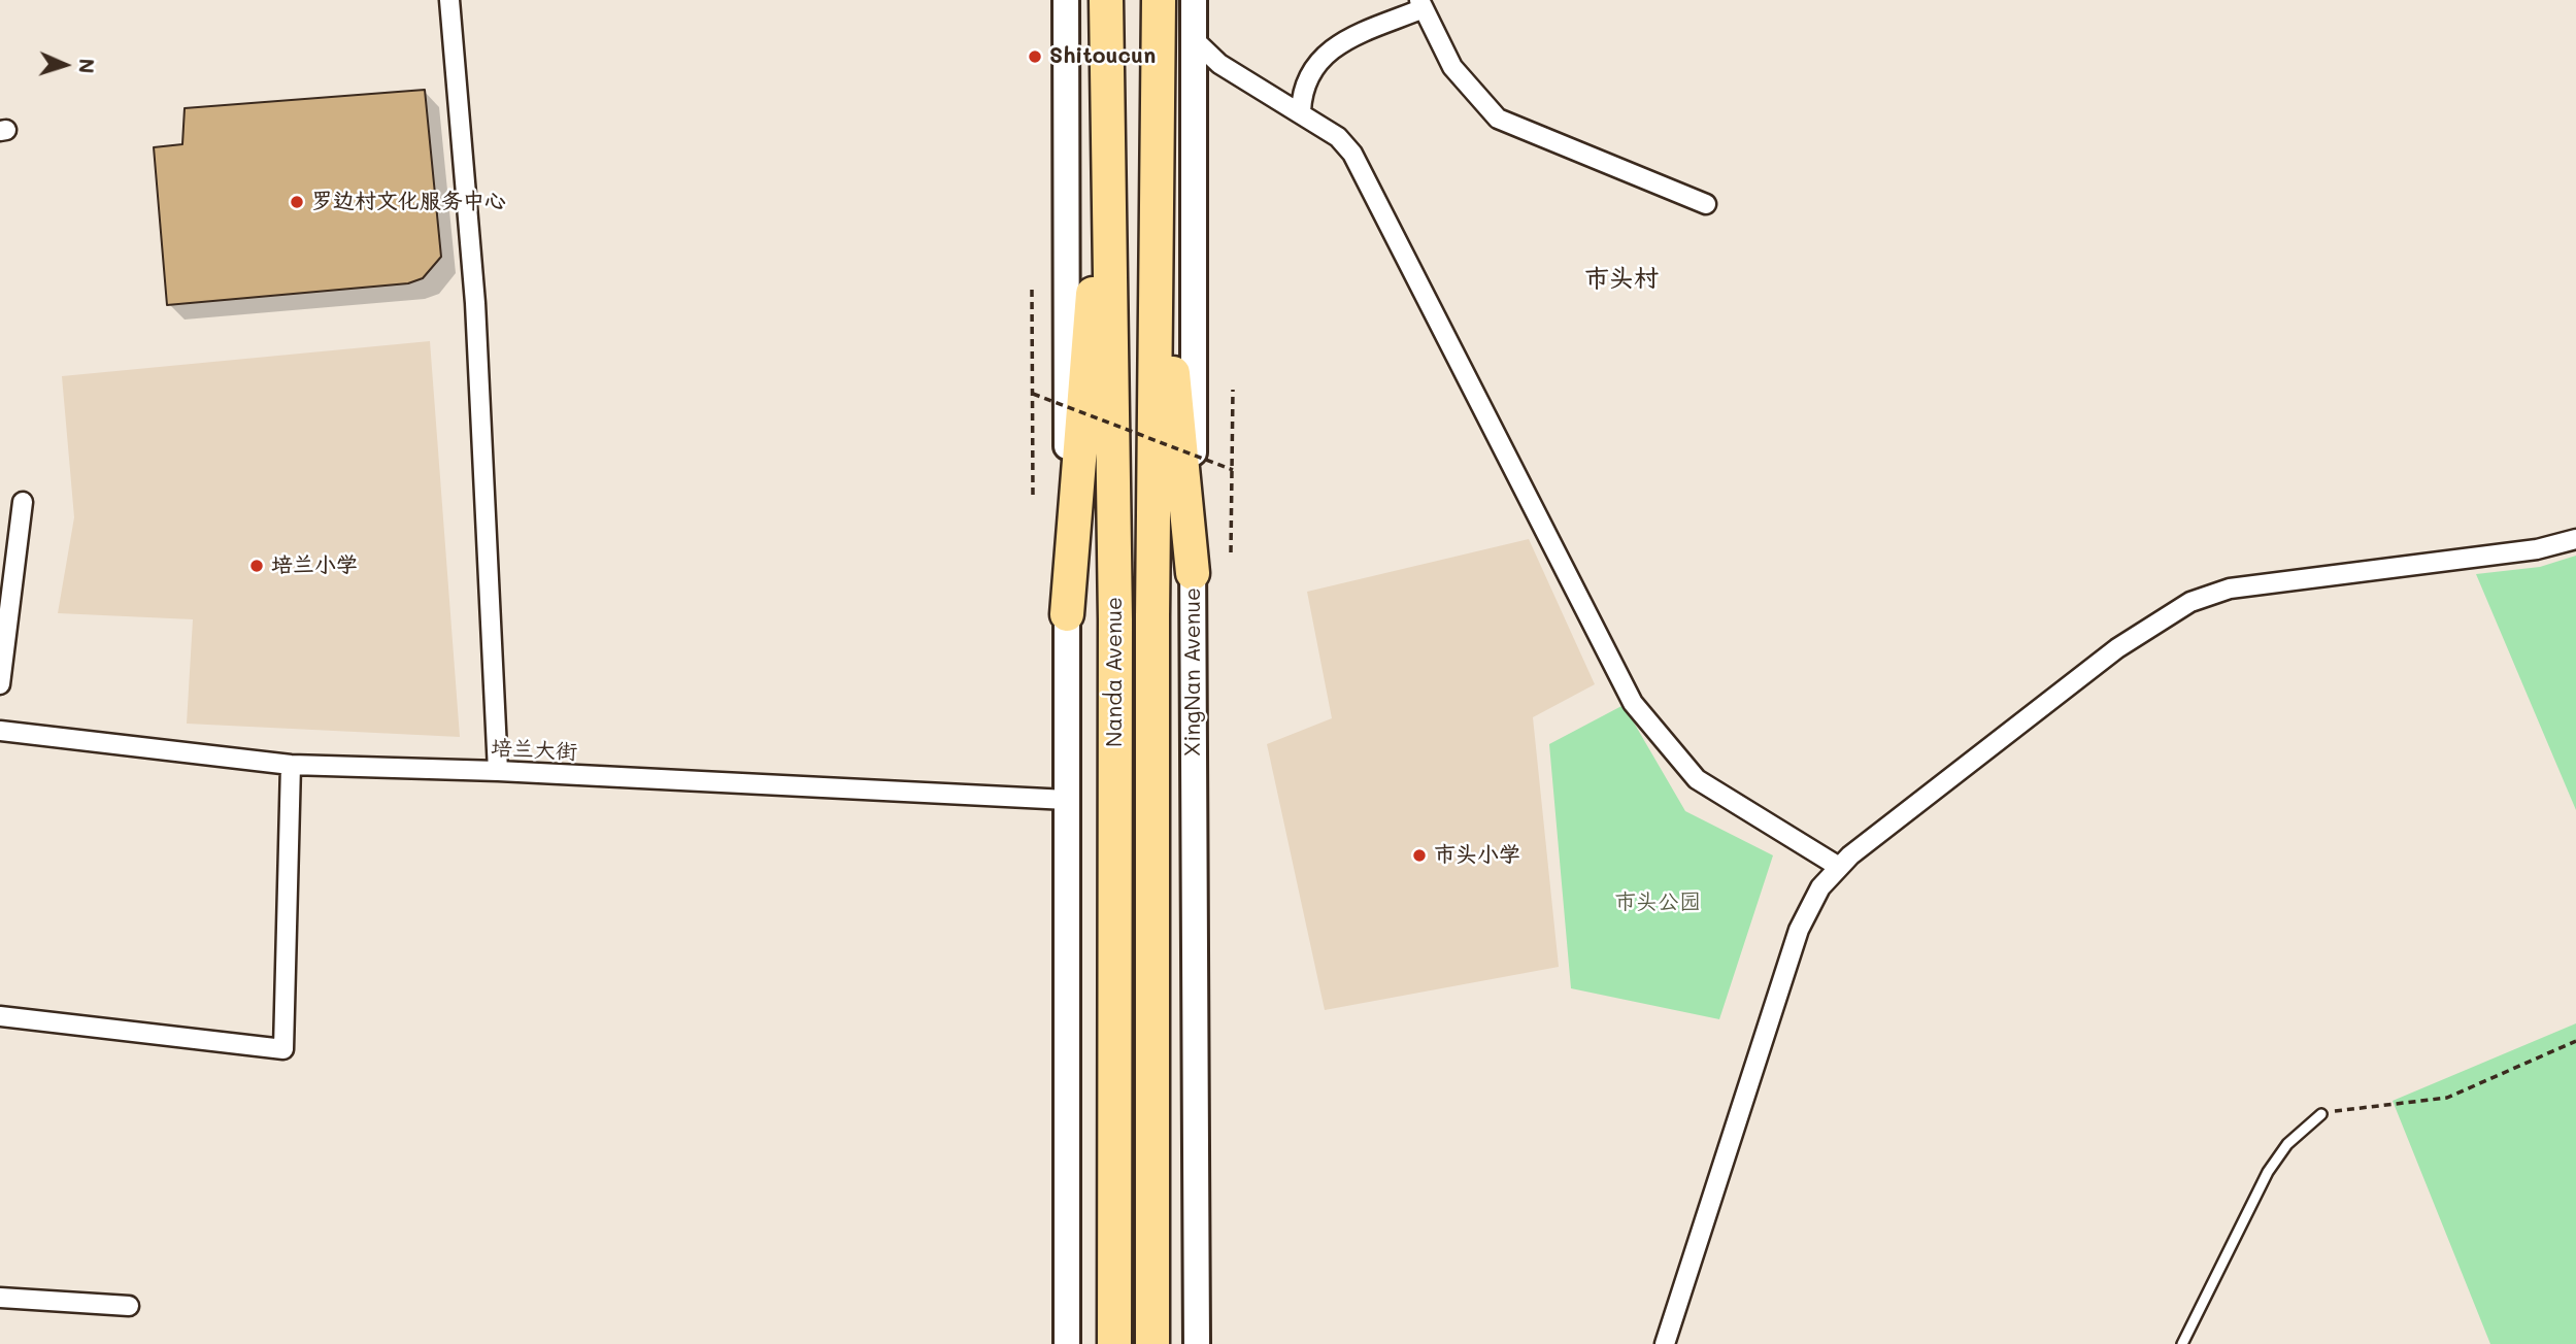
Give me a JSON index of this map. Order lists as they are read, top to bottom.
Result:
{
  "streets": {
    "highway": ["Nanda Avenue"],
    "main road": ["XingNan Avenue"],
    "street": ["培兰大街"]
  },
  "districts": ["市头村"],
  "parks": ["市头公园"],
  "places": [
    "Shitoucun",
    "罗边村文化服务中心",
    "培兰小学",
    "市头小学"
  ],
  "north": "right"
}
